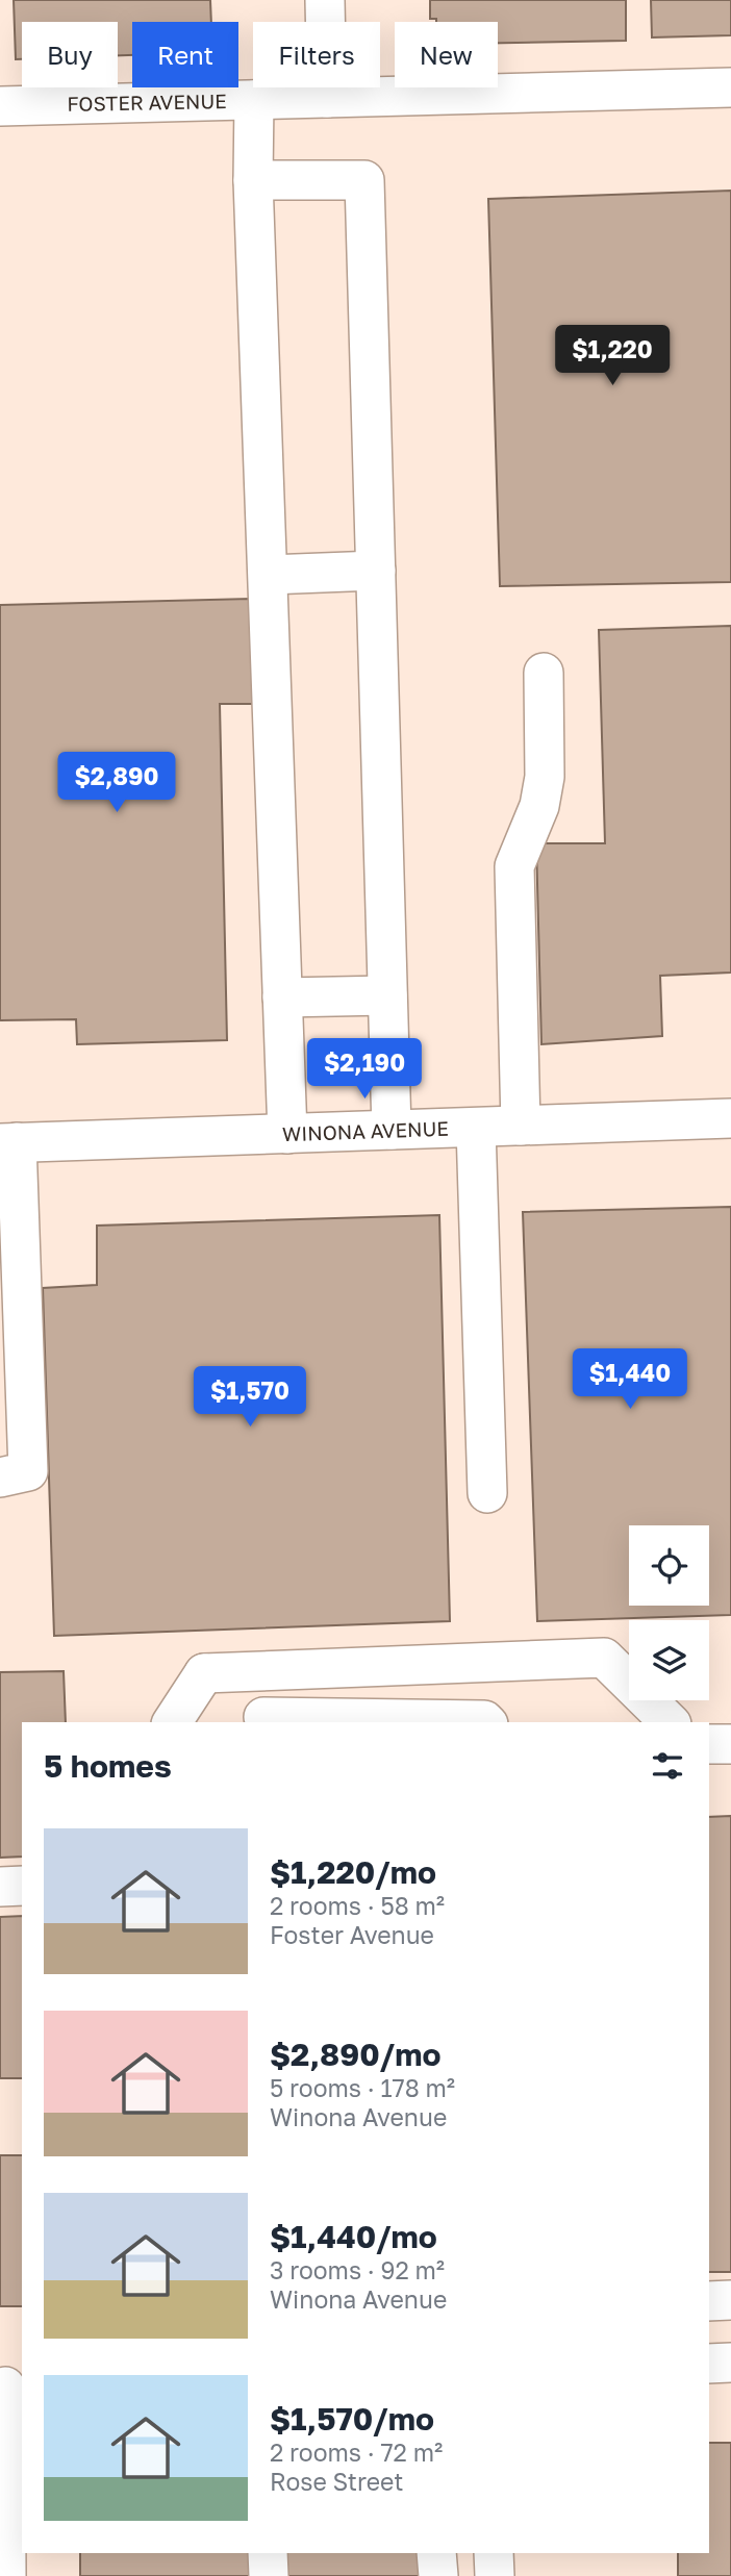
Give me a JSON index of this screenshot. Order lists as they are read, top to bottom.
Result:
{
  "streets": {
    "street": ["FOSTER AVENUE", "WINONA AVENUE"]
  },
  "page": {
    "chip": [
      "Buy",
      "Rent",
      "Filters",
      "New"
    ],
    "price": [
      "$1,220",
      "$2,890",
      "$2,190",
      "$1,440",
      "$1,570"
    ],
    "heading": "5 homes",
    "list": [
      {
        "name": "$1,220/mo",
        "note": "2 rooms · 58 m² · Foster Avenue"
      },
      {
        "name": "$2,890/mo",
        "note": "5 rooms · 178 m² · Winona Avenue"
      },
      {
        "name": "$1,440/mo",
        "note": "3 rooms · 92 m² · Winona Avenue"
      },
      {
        "name": "$1,570/mo",
        "note": "2 rooms · 72 m² · Rose Street"
      }
    ]
  }
}
